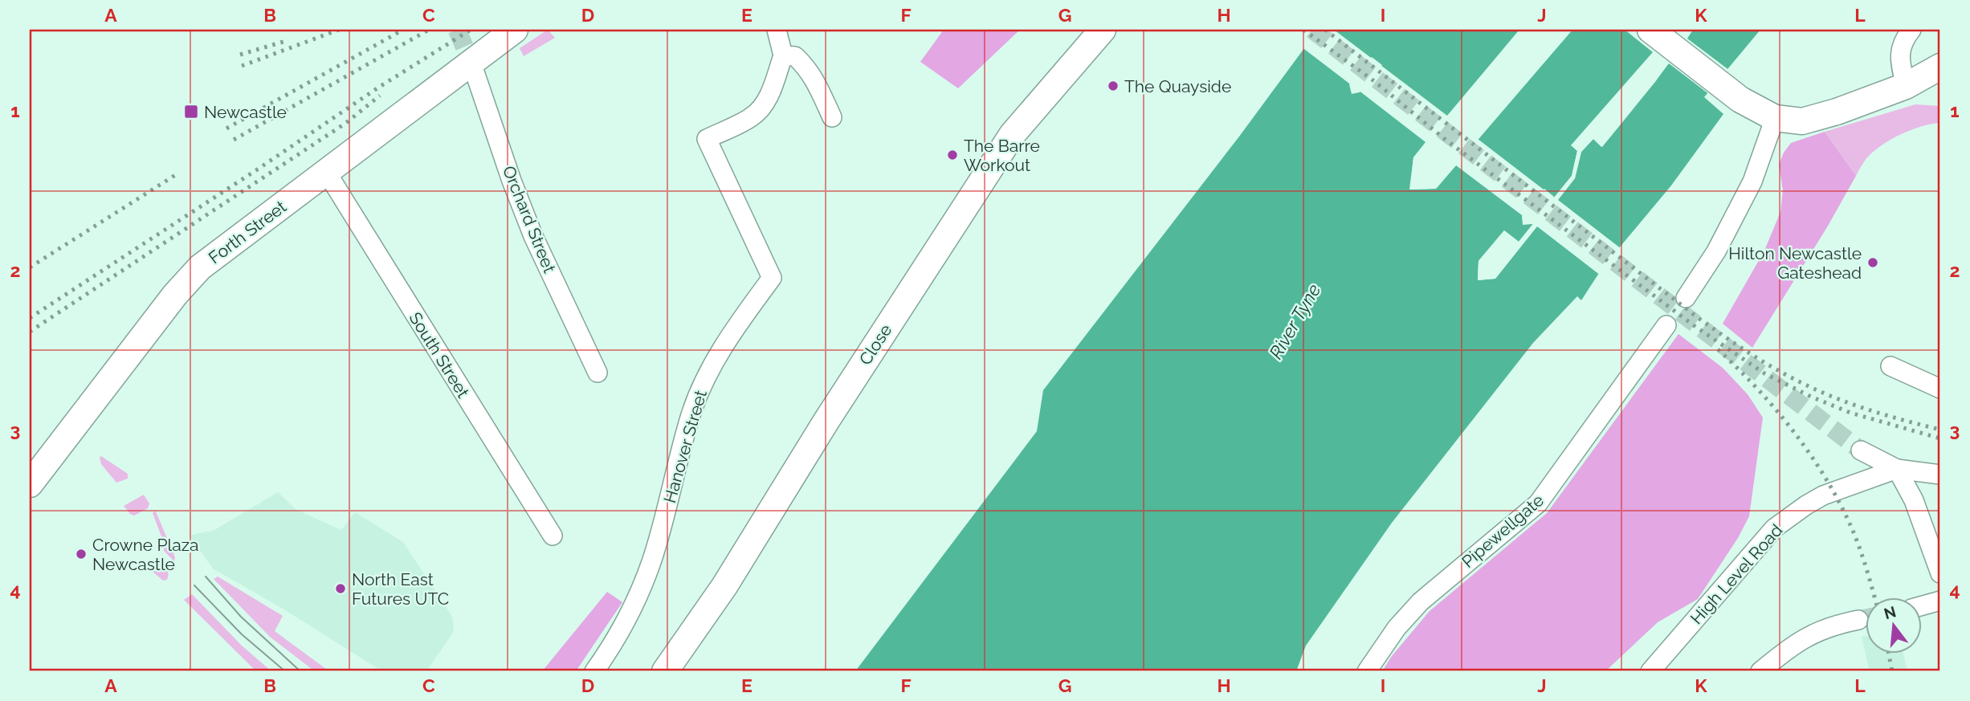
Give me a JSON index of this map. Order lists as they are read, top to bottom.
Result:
{
  "streets": {
    "street": [
      "Orchard Street",
      "Forth Street",
      "Close",
      "South Street",
      "Hanover Street",
      "Pipewellgate",
      "High Level Road"
    ]
  },
  "crossings": [
    ["Orchard Street", "Forth Street"],
    ["Forth Street", "South Street"]
  ],
  "water": ["River Tyne"],
  "places": {
    "other": [
      "The Quayside",
      "The Barre Workout",
      "Hilton Newcastle Gateshead",
      "Crowne Plaza Newcastle",
      "North East Futures UTC"
    ],
    "transit": ["Newcastle"]
  },
  "north": "top",
  "grid": {
    "columns": [
      "A",
      "B",
      "C",
      "D",
      "E",
      "F",
      "G",
      "H",
      "I",
      "J",
      "K",
      "L"
    ],
    "rows": [
      "1",
      "2",
      "3",
      "4"
    ]
  }
}
